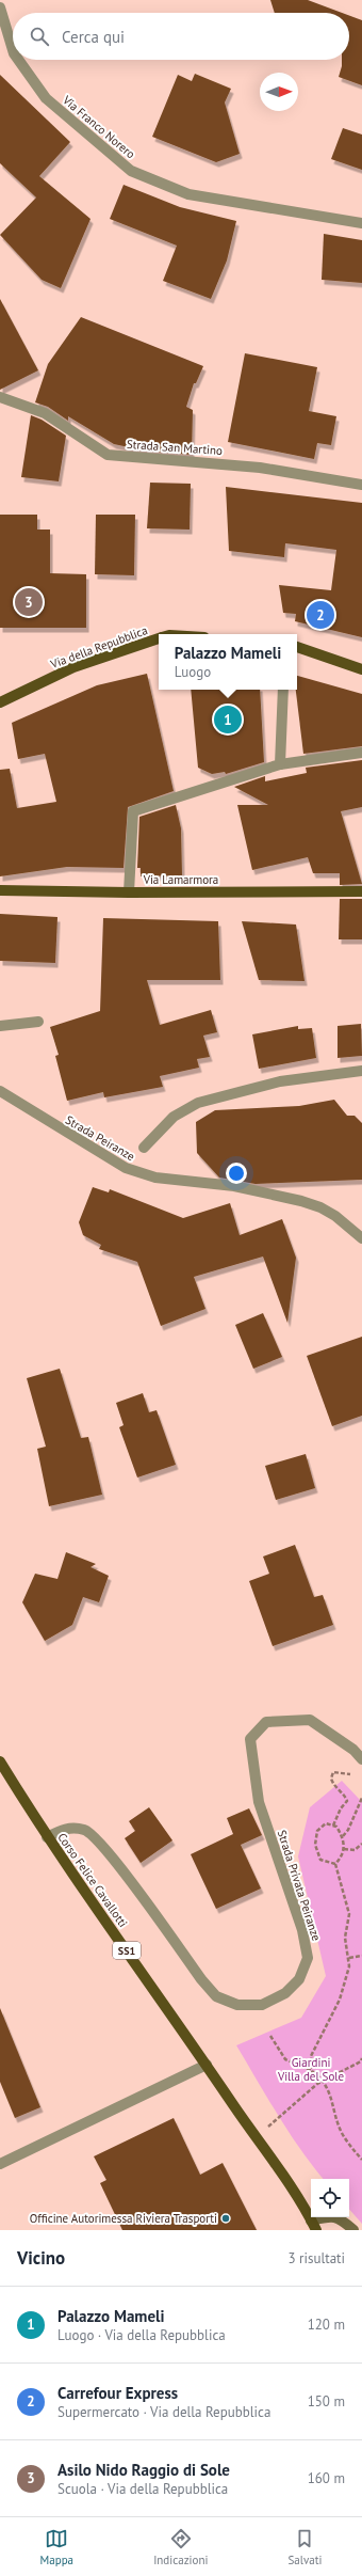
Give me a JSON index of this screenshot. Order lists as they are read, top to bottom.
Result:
{
  "streets": {
    "main road": [
      "Via della Repubblica",
      "Via Lamarmora",
      "Corso Felice Cavallotti",
      "SS1"
    ],
    "street": [
      "Via Franco Norero",
      "Strada San Martino",
      "Strada Peiranze",
      "Strada Privata Peiranze"
    ]
  },
  "crossings": [
    ["Corso Felice Cavallotti", "Strada Privata Peiranze"],
    ["Corso Felice Cavallotti", "SS1"]
  ],
  "parks": ["Giardini Villa del Sole"],
  "places": ["Officine Autorimessa Riviera Trasporti"],
  "north": "right",
  "page": {
    "search": "Cerca qui",
    "pins": ["3", "2", "1"],
    "popup": ["Palazzo Mameli", "Luogo"],
    "heading": ["Vicino", "3 risultati"],
    "list": [
      {
        "mark": "1",
        "name": "Palazzo Mameli",
        "note": "Luogo · Via della Repubblica",
        "value": "120 m"
      },
      {
        "mark": "2",
        "name": "Carrefour Express",
        "note": "Supermercato · Via della Repubblica",
        "value": "150 m"
      },
      {
        "mark": "3",
        "name": "Asilo Nido Raggio di Sole",
        "note": "Scuola · Via della Repubblica",
        "value": "160 m"
      }
    ],
    "nav": ["Mappa", "Indicazioni", "Salvati"]
  }
}
